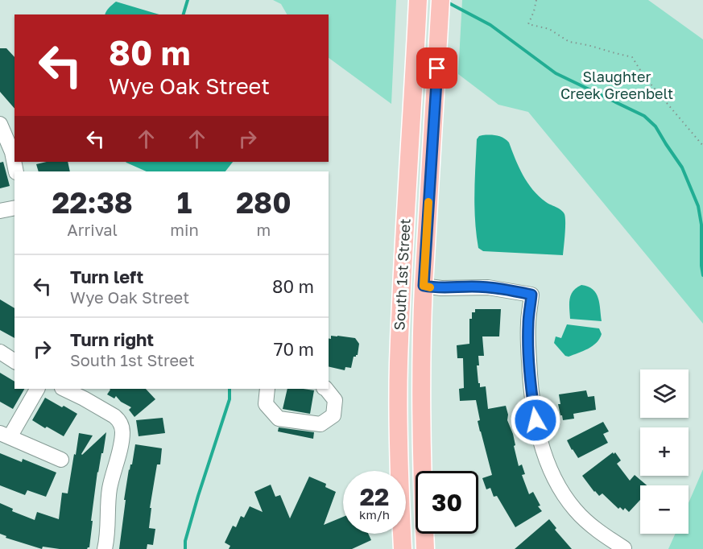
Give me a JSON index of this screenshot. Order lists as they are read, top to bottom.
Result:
{
  "streets": {
    "main road": ["South 1st Street"]
  },
  "parks": ["Slaughter Creek Greenbelt"],
  "page": {
    "turn": ["80 m", "Wye Oak Street"],
    "eta": [
      "22:38",
      "Arrival",
      "1",
      "min",
      "280",
      "m"
    ],
    "list": [
      {
        "name": "Turn left",
        "note": "Wye Oak Street",
        "value": "80 m"
      },
      {
        "name": "Turn right",
        "note": "South 1st Street",
        "value": "70 m"
      }
    ],
    "map_buttons": ["+", "−"],
    "speed": "22 km/h",
    "limit": "30"
  }
}
